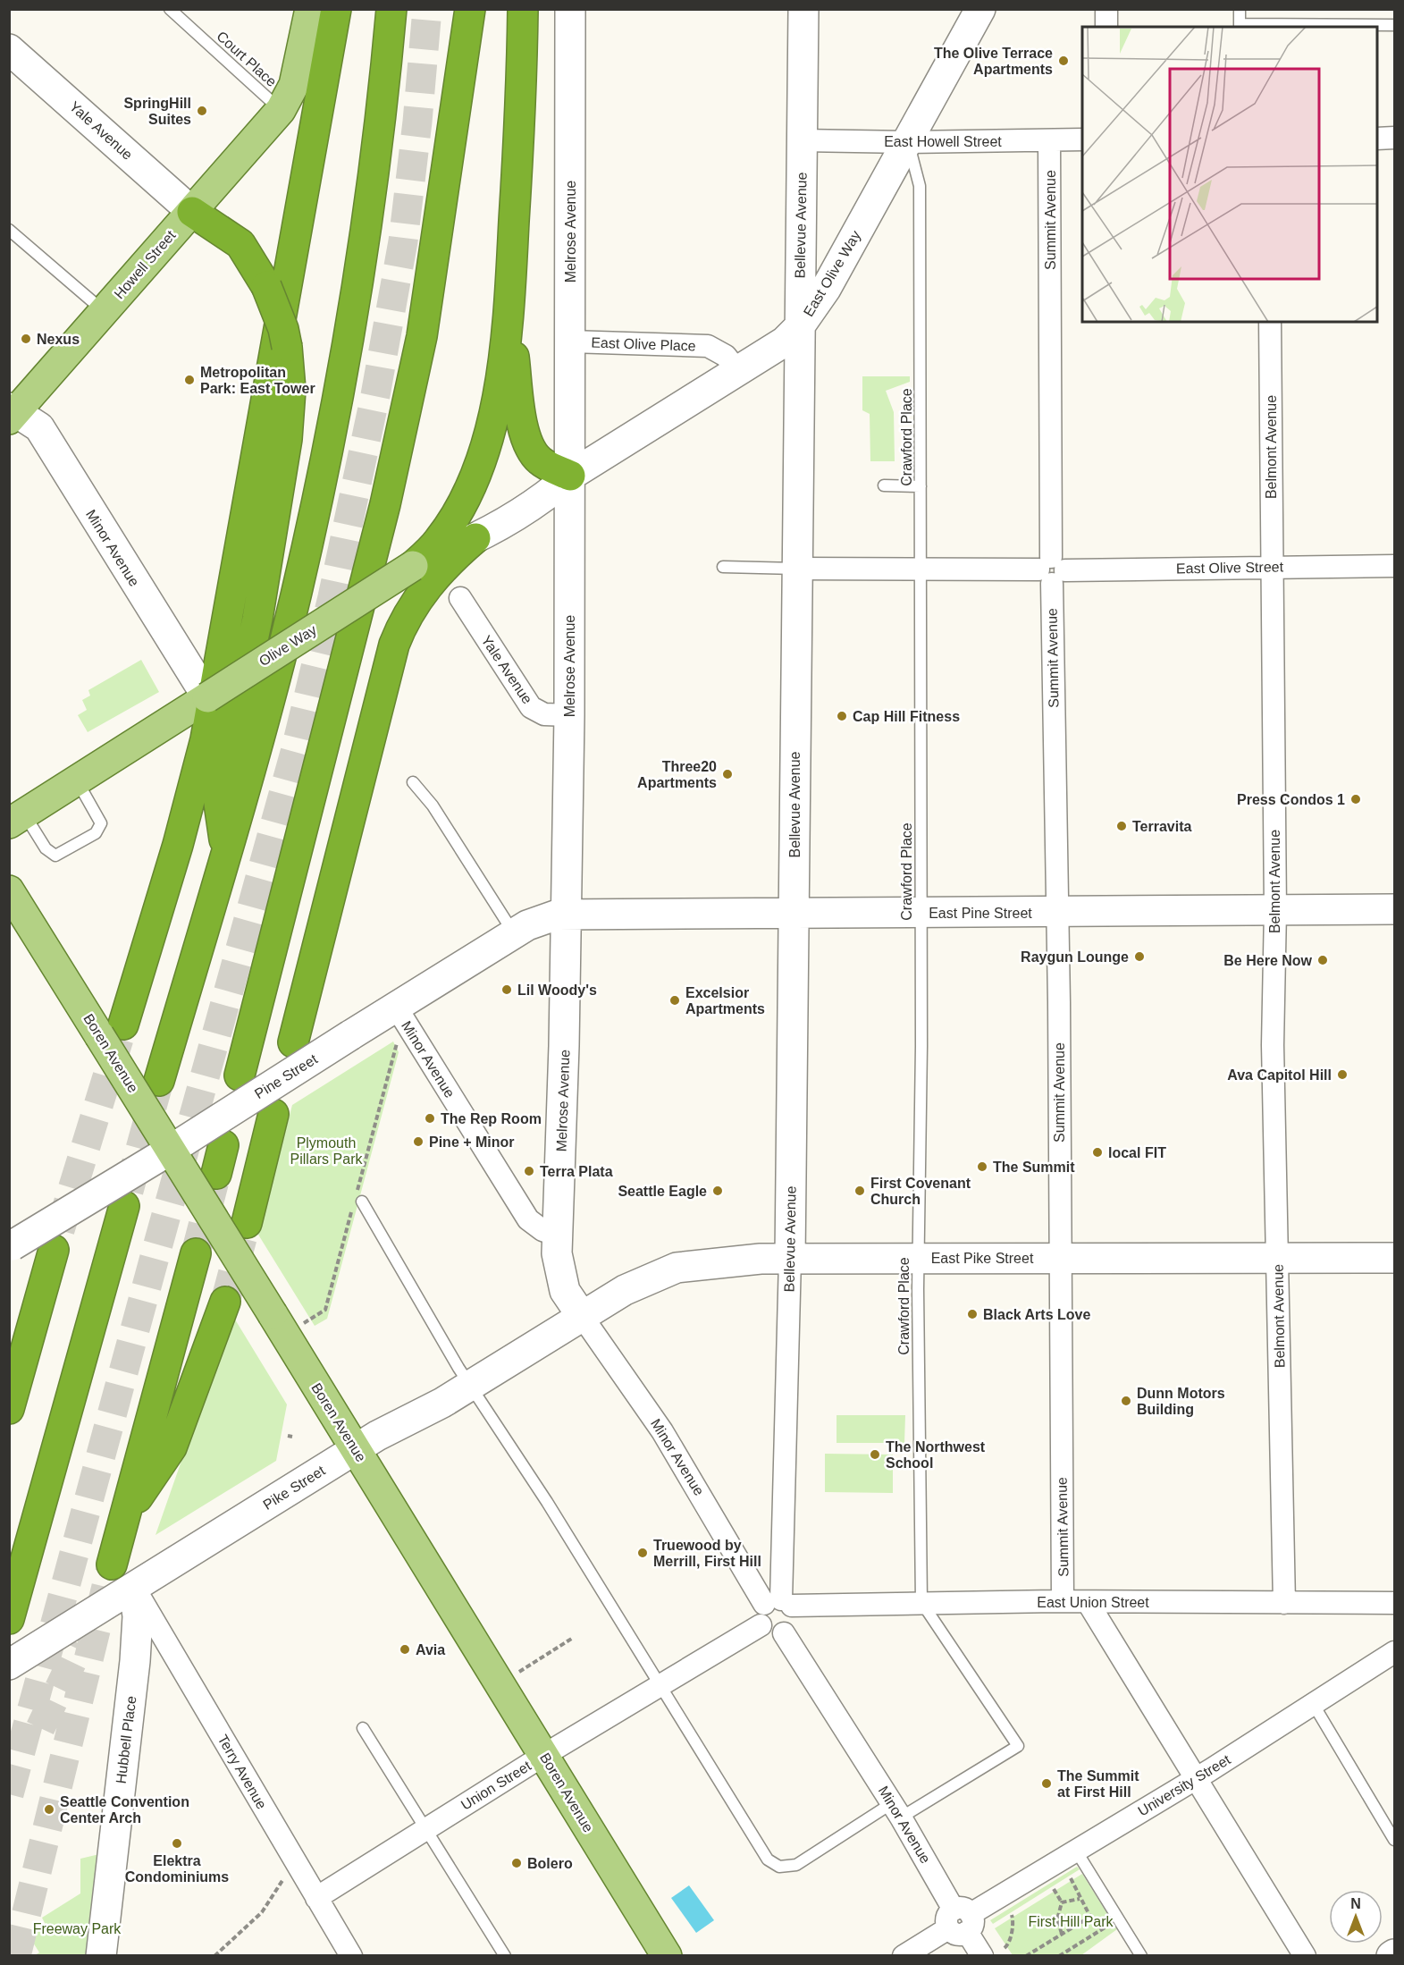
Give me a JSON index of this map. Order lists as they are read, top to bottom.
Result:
{
  "streets": {
    "main road": [
      "Yale Avenue",
      "Bellevue Avenue",
      "Melrose Avenue",
      "Howell Street",
      "East Olive Way",
      "Minor Avenue",
      "Olive Way",
      "East Pine Street",
      "Boren Avenue",
      "Pine Street",
      "East Pike Street",
      "Pike Street",
      "Hubbell Place"
    ],
    "street": [
      "East Howell Street",
      "Summit Avenue",
      "East Olive Place",
      "Belmont Avenue",
      "East Olive Street",
      "East Union Street",
      "Terry Avenue",
      "Union Street",
      "University Street"
    ],
    "lane": ["Court Place", "Crawford Place"]
  },
  "crossings": [
    ["Court Place", "Howell Street"],
    ["Yale Avenue", "Melrose Avenue"],
    ["Yale Avenue", "Howell Street"],
    ["East Howell Street", "Summit Avenue"],
    ["East Howell Street", "Bellevue Avenue"],
    ["East Howell Street", "East Olive Way"],
    ["East Howell Street", "Crawford Place"],
    ["Summit Avenue", "East Olive Street"],
    ["Summit Avenue", "East Pine Street"],
    ["Summit Avenue", "East Pike Street"],
    ["Summit Avenue", "East Union Street"],
    ["Bellevue Avenue", "East Olive Way"],
    ["Bellevue Avenue", "Minor Avenue"],
    ["Bellevue Avenue", "East Olive Street"],
    ["Bellevue Avenue", "East Pine Street"],
    ["Bellevue Avenue", "East Pike Street"],
    ["Bellevue Avenue", "East Union Street"],
    ["Bellevue Avenue", "Union Street"],
    ["Melrose Avenue", "East Olive Way"],
    ["Melrose Avenue", "East Olive Place"],
    ["Melrose Avenue", "Minor Avenue"],
    ["Melrose Avenue", "Olive Way"],
    ["Melrose Avenue", "East Pine Street"],
    ["Melrose Avenue", "Pine Street"],
    ["Melrose Avenue", "East Pike Street"],
    ["Melrose Avenue", "Pike Street"],
    ["Howell Street", "Minor Avenue"],
    ["East Olive Way", "East Olive Place"],
    ["East Olive Way", "Crawford Place"],
    ["East Olive Way", "Olive Way"],
    ["Crawford Place", "East Olive Street"],
    ["Crawford Place", "East Pine Street"],
    ["Crawford Place", "East Pike Street"],
    ["Crawford Place", "East Union Street"],
    ["Belmont Avenue", "East Olive Street"],
    ["Belmont Avenue", "East Pine Street"],
    ["Belmont Avenue", "East Pike Street"],
    ["Belmont Avenue", "East Union Street"],
    ["Minor Avenue", "Olive Way"],
    ["Minor Avenue", "Pine Street"],
    ["Minor Avenue", "East Pike Street"],
    ["Minor Avenue", "Pike Street"],
    ["Minor Avenue", "East Union Street"],
    ["Minor Avenue", "Union Street"],
    ["Minor Avenue", "University Street"],
    ["East Pine Street", "Pine Street"],
    ["Boren Avenue", "Pine Street"],
    ["Boren Avenue", "Pike Street"],
    ["Boren Avenue", "Union Street"],
    ["East Pike Street", "Pike Street"],
    ["Pike Street", "Hubbell Place"],
    ["Pike Street", "Terry Avenue"],
    ["East Union Street", "Union Street"],
    ["Hubbell Place", "Terry Avenue"],
    ["Terry Avenue", "Union Street"]
  ],
  "parks": ["Plymouth Pillars Park", "First Hill Park", "Freeway Park"],
  "places": [
    "The Olive Terrace Apartments",
    "SpringHill Suites",
    "Nexus",
    "Metropolitan Park: East Tower",
    "Cap Hill Fitness",
    "Three20 Apartments",
    "Press Condos 1",
    "Terravita",
    "Raygun Lounge",
    "Be Here Now",
    "Lil Woody's",
    "Excelsior Apartments",
    "Ava Capitol Hill",
    "The Rep Room",
    "Pine + Minor",
    "local FIT",
    "The Summit",
    "Terra Plata",
    "Seattle Eagle",
    "First Covenant Church",
    "Black Arts Love",
    "Dunn Motors Building",
    "The Northwest School",
    "Truewood by Merrill, First Hill",
    "Avia",
    "The Summit at First Hill",
    "Seattle Convention Center Arch",
    "Elektra Condominiums",
    "Bolero"
  ],
  "north": "top"
}
